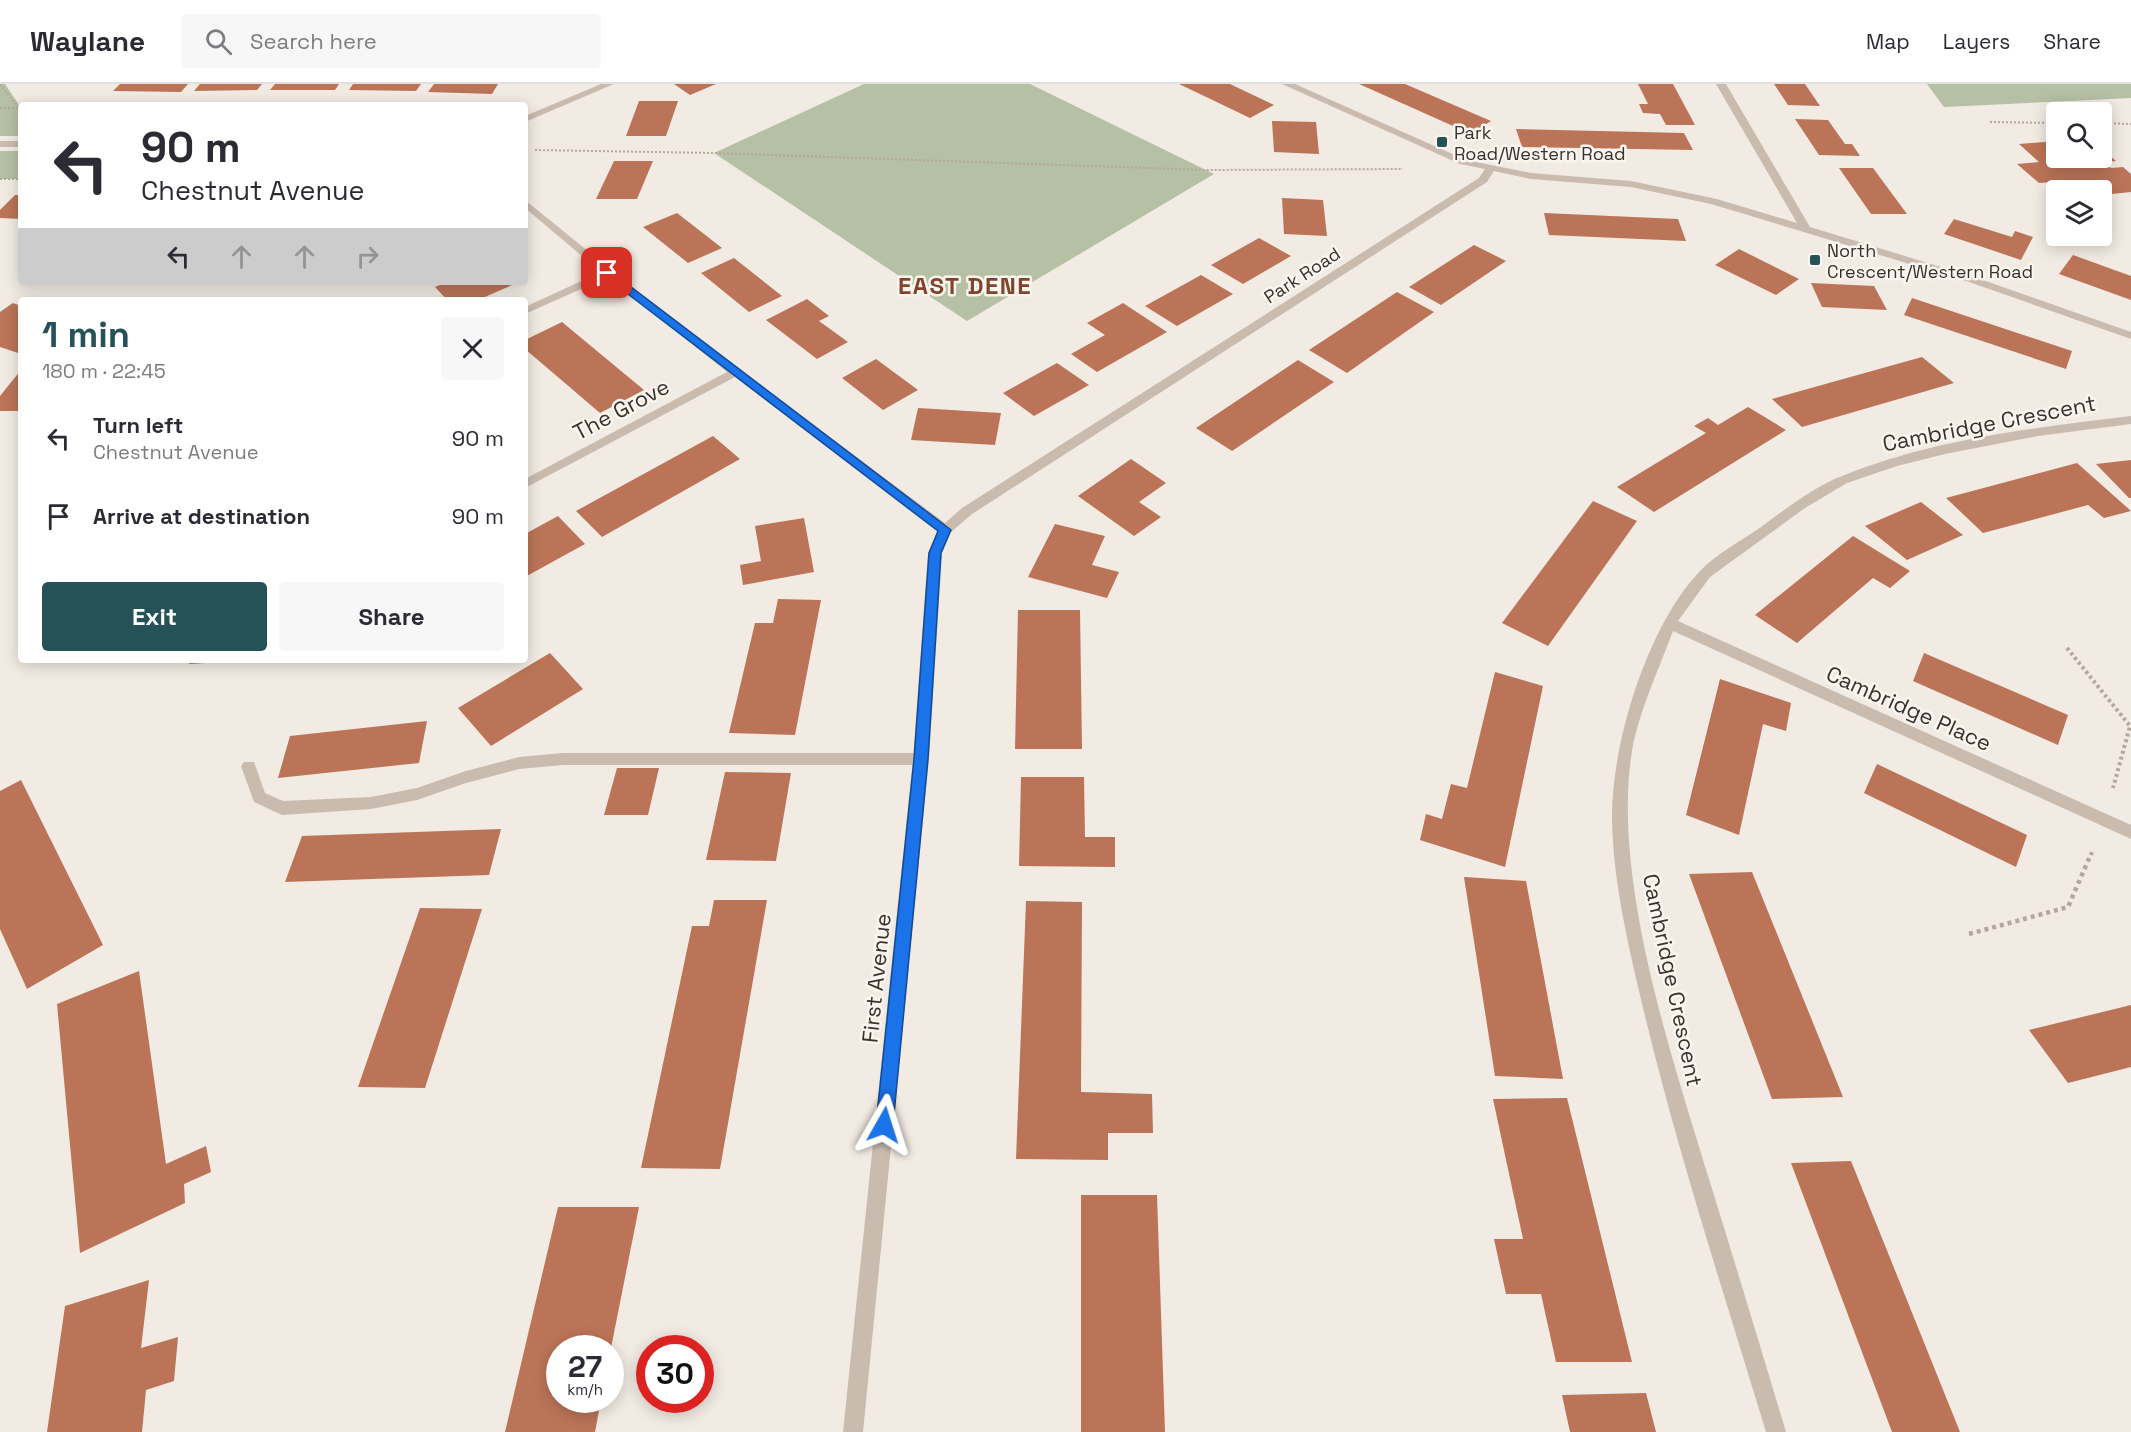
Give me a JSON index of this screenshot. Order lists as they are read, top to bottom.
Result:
{
  "streets": {
    "street": [
      "Park Road",
      "The Grove",
      "Cambridge Crescent",
      "Cambridge Place",
      "First Avenue"
    ]
  },
  "crossings": [
    ["Park Road", "First Avenue"],
    ["Cambridge Crescent", "Cambridge Place"]
  ],
  "districts": ["EAST DENE"],
  "places": {
    "transit": ["Park Road/Western Road", "North Crescent/Western Road"]
  },
  "page": {
    "header": "Waylane",
    "search": "Search here",
    "nav": ["Map", "Layers", "Share"],
    "turn": ["90 m", "Chestnut Avenue"],
    "heading": ["1 min", "180 m · 22:45"],
    "list": [
      {
        "name": "Turn left",
        "note": "Chestnut Avenue",
        "value": "90 m"
      },
      {
        "name": "Arrive at destination",
        "value": "90 m"
      }
    ],
    "buttons": ["Exit", "Share"],
    "speed": "27 km/h",
    "limit": "30"
  }
}
